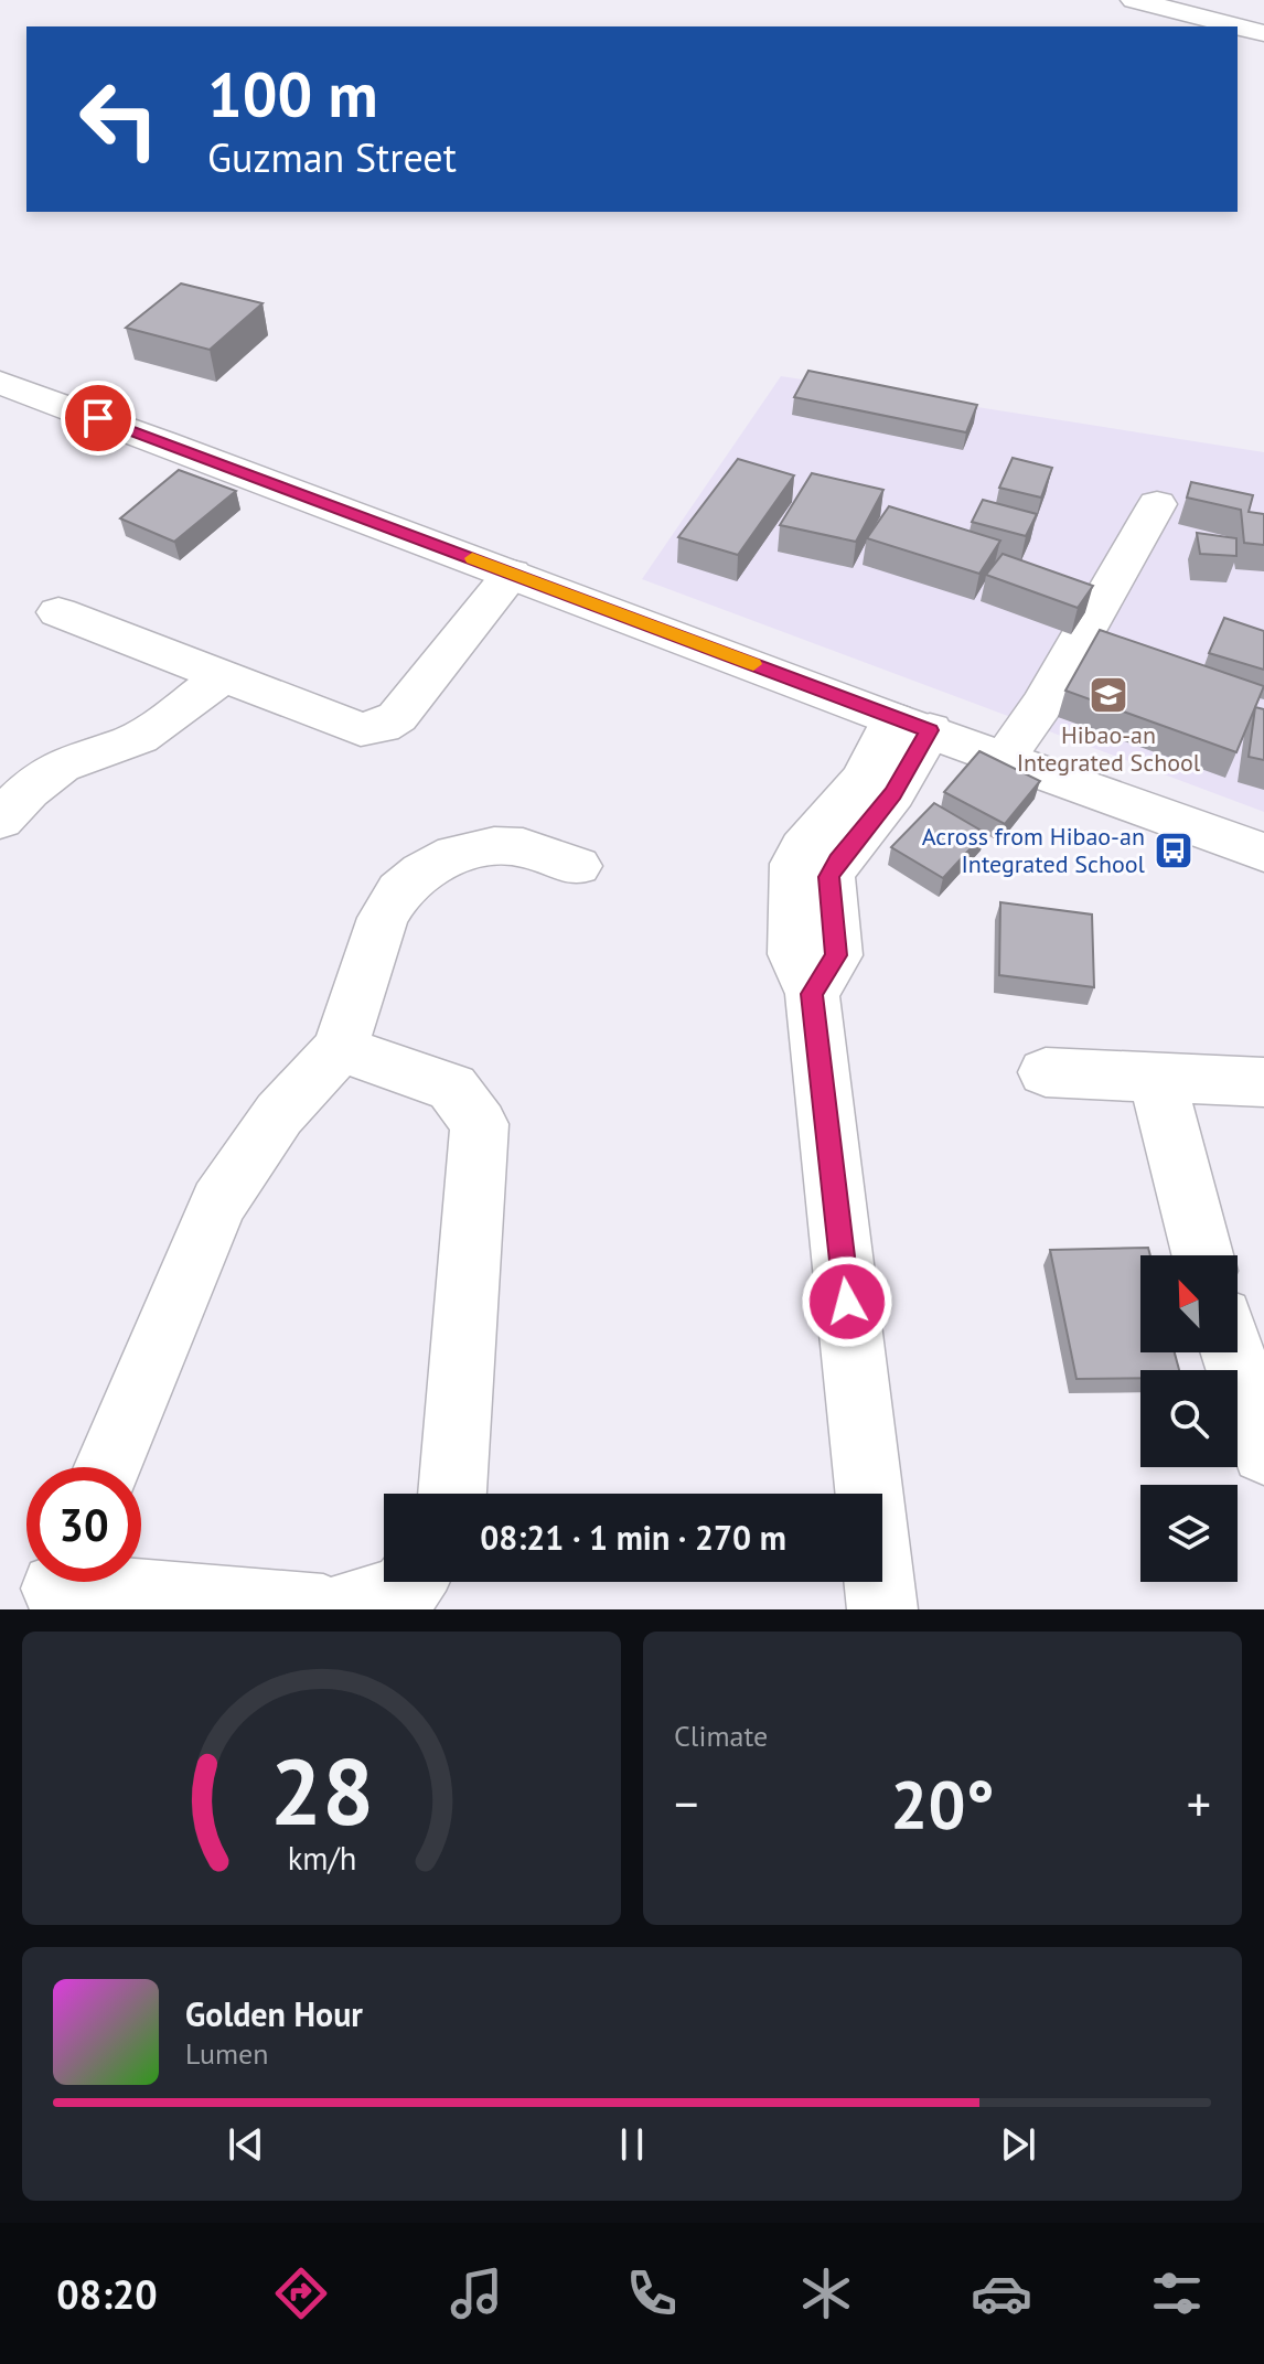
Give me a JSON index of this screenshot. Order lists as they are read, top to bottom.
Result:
{
  "places": {
    "school or university": ["Hibao-an Integrated School"],
    "bus stop": ["Across from Hibao-an Integrated School"]
  },
  "north": "top left",
  "page": {
    "turn": ["100 m", "Guzman Street"],
    "limit": "30",
    "trip": "08:21 · 1 min · 270 m",
    "tile": "Climate",
    "heat": ["−", "20°", "+"],
    "song": ["Golden Hour", "Lumen"],
    "tabs": "08:20",
    "gauge": ["28", "km/h"]
  }
}
